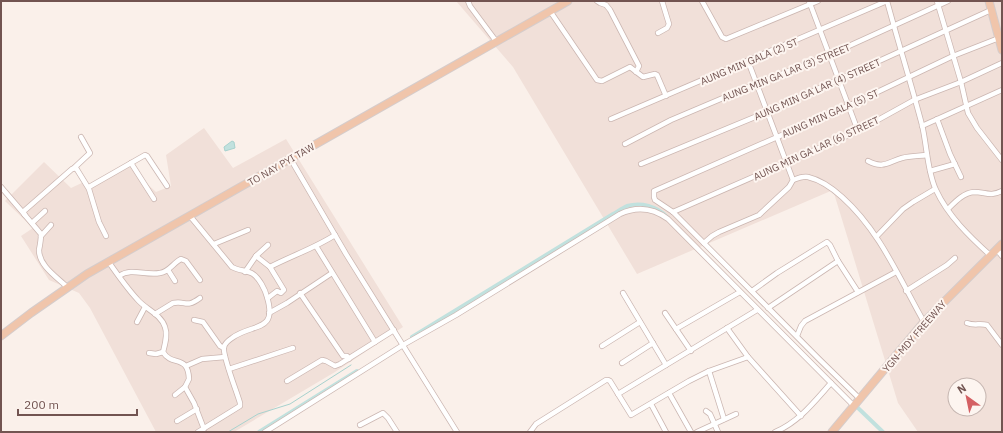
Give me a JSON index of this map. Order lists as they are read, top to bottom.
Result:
{
  "streets": {
    "main road": ["TO NAY PYI TAW", "YGN-MDY FREEWAY"],
    "street": [
      "AUNG MIN GALA (2) ST",
      "AUNG MIN GA LAR (3) STREET",
      "AUNG MIN GA LAR (4) STREET",
      "AUNG MIN GALA (5) ST",
      "AUNG MIN GA LAR (6) STREET"
    ]
  },
  "crossings": [
    ["AUNG MIN GALA (5) ST", "AUNG MIN GA LAR (6) STREET"]
  ],
  "scale_bar": "200 m",
  "north": "top left"
}
